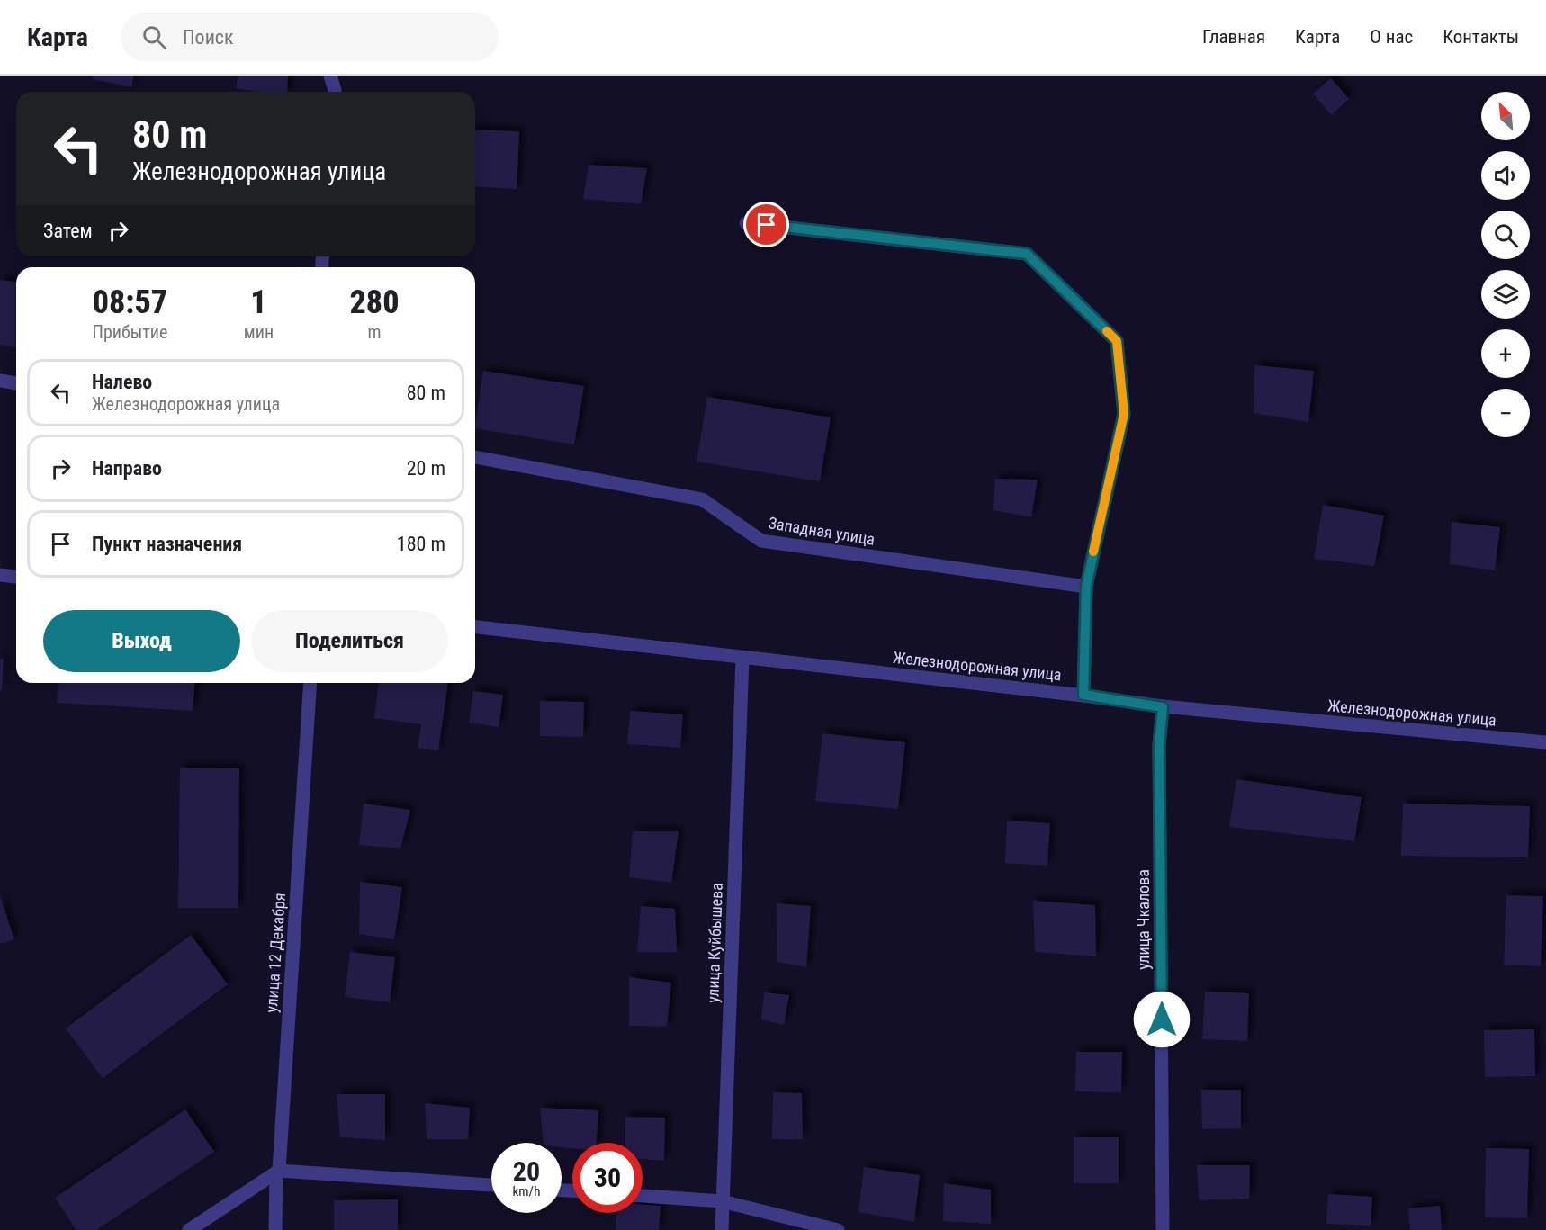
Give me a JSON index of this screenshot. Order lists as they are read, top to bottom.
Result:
{
  "streets": {
    "street": [
      "Западная улица",
      "Железнодорожная улица",
      "улица Чкалова",
      "улица Куйбышева",
      "улица 12 Декабря"
    ]
  },
  "crossings": [
    ["Железнодорожная улица", "улица Чкалова"],
    ["Железнодорожная улица", "улица Куйбышева"]
  ],
  "north": "top left",
  "page": {
    "header": "Карта",
    "search": "Поиск",
    "nav": [
      "Главная",
      "Карта",
      "О нас",
      "Контакты"
    ],
    "map_buttons": ["+", "−"],
    "turn": ["80 m", "Железнодорожная улица"],
    "then": "Затем",
    "eta": [
      "08:57",
      "Прибытие",
      "1",
      "мин",
      "280",
      "m"
    ],
    "list": [
      {
        "name": "Налево",
        "note": "Железнодорожная улица",
        "value": "80 m"
      },
      {
        "name": "Направо",
        "value": "20 m"
      },
      {
        "name": "Пункт назначения",
        "value": "180 m"
      }
    ],
    "buttons": ["Выход", "Поделиться"],
    "speed": "20 km/h",
    "limit": "30"
  }
}
